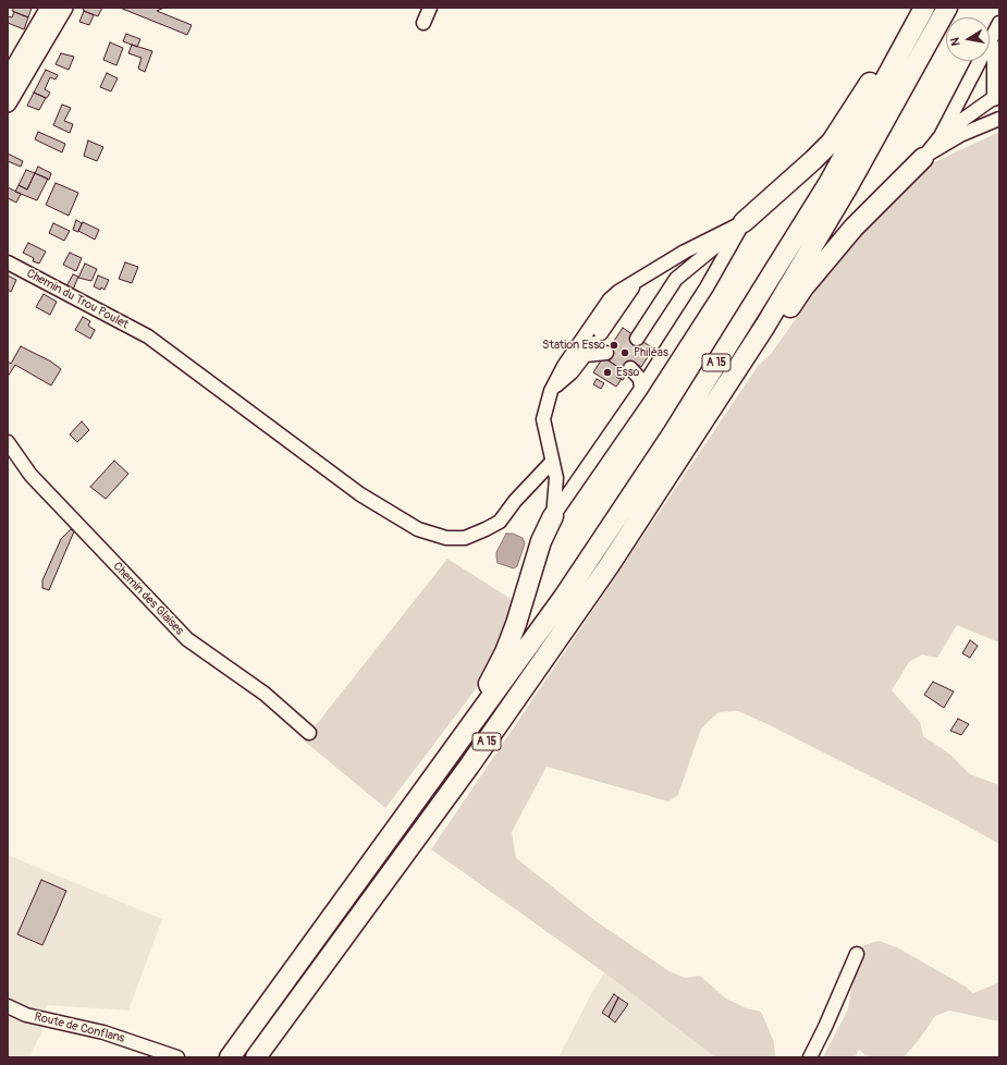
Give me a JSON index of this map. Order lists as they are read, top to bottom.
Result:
{
  "streets": {
    "highway": ["A 15"],
    "street": ["Chemin du Trou Poulet", "Chemin des Glaises", "Route de Conflans"]
  },
  "places": ["Station Esso", "Philéas", "Esso"],
  "north": "left"
}
